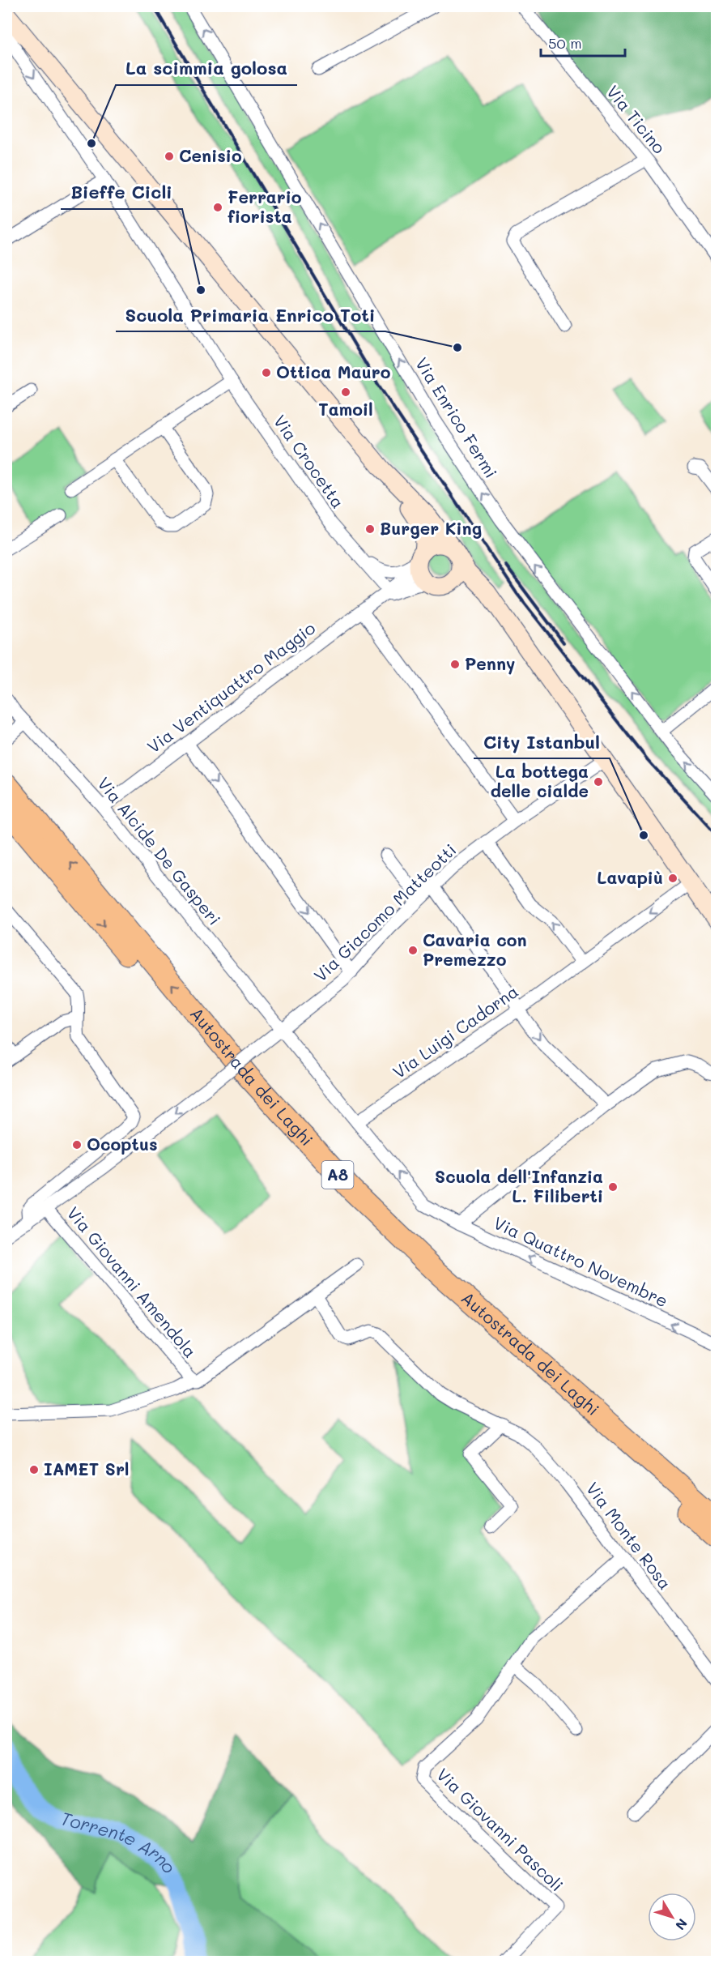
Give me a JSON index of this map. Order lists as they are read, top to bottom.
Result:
{
  "streets": {
    "highway": ["Autostrada dei Laghi", "A8"],
    "street": [
      "Via Ticino",
      "Via Enrico Fermi",
      "Via Crocetta",
      "Via Ventiquattro Maggio",
      "Via Alcide De Gasperi",
      "Via Giacomo Matteotti",
      "Via Luigi Cadorna",
      "Via Quattro Novembre",
      "Via Giovanni Amendola",
      "Via Monte Rosa",
      "Via Giovanni Pascoli"
    ]
  },
  "crossings": [
    ["Via Crocetta", "Via Ventiquattro Maggio"],
    ["Via Ventiquattro Maggio", "Via Alcide De Gasperi"],
    ["Via Alcide De Gasperi", "Via Giacomo Matteotti"],
    ["Via Alcide De Gasperi", "Via Quattro Novembre"],
    ["Via Giacomo Matteotti", "Via Quattro Novembre"],
    ["Via Giacomo Matteotti", "Via Giovanni Amendola"],
    ["Via Luigi Cadorna", "Via Quattro Novembre"],
    ["Via Giovanni Amendola", "Via Monte Rosa"],
    ["Via Monte Rosa", "Via Giovanni Pascoli"]
  ],
  "one_way": ["Via Enrico Fermi", "Via Giacomo Matteotti", "Via Quattro Novembre"],
  "water": ["Torrente Arno"],
  "places": [
    "La scimmia golosa",
    "Cenisio",
    "Ferrario fiorista",
    "Bieffe Cicli",
    "Scuola Primaria Enrico Toti",
    "Ottica Mauro",
    "Tamoil",
    "Burger King",
    "Penny",
    "La bottega delle cialde",
    "City Istanbul",
    "Lavapiù",
    "Cavaria con Premezzo",
    "Ocoptus",
    "Scuola dell'Infanzia L. Filiberti",
    "IAMET Srl"
  ],
  "scale_bar": "50 m",
  "north": "bottom right"
}
